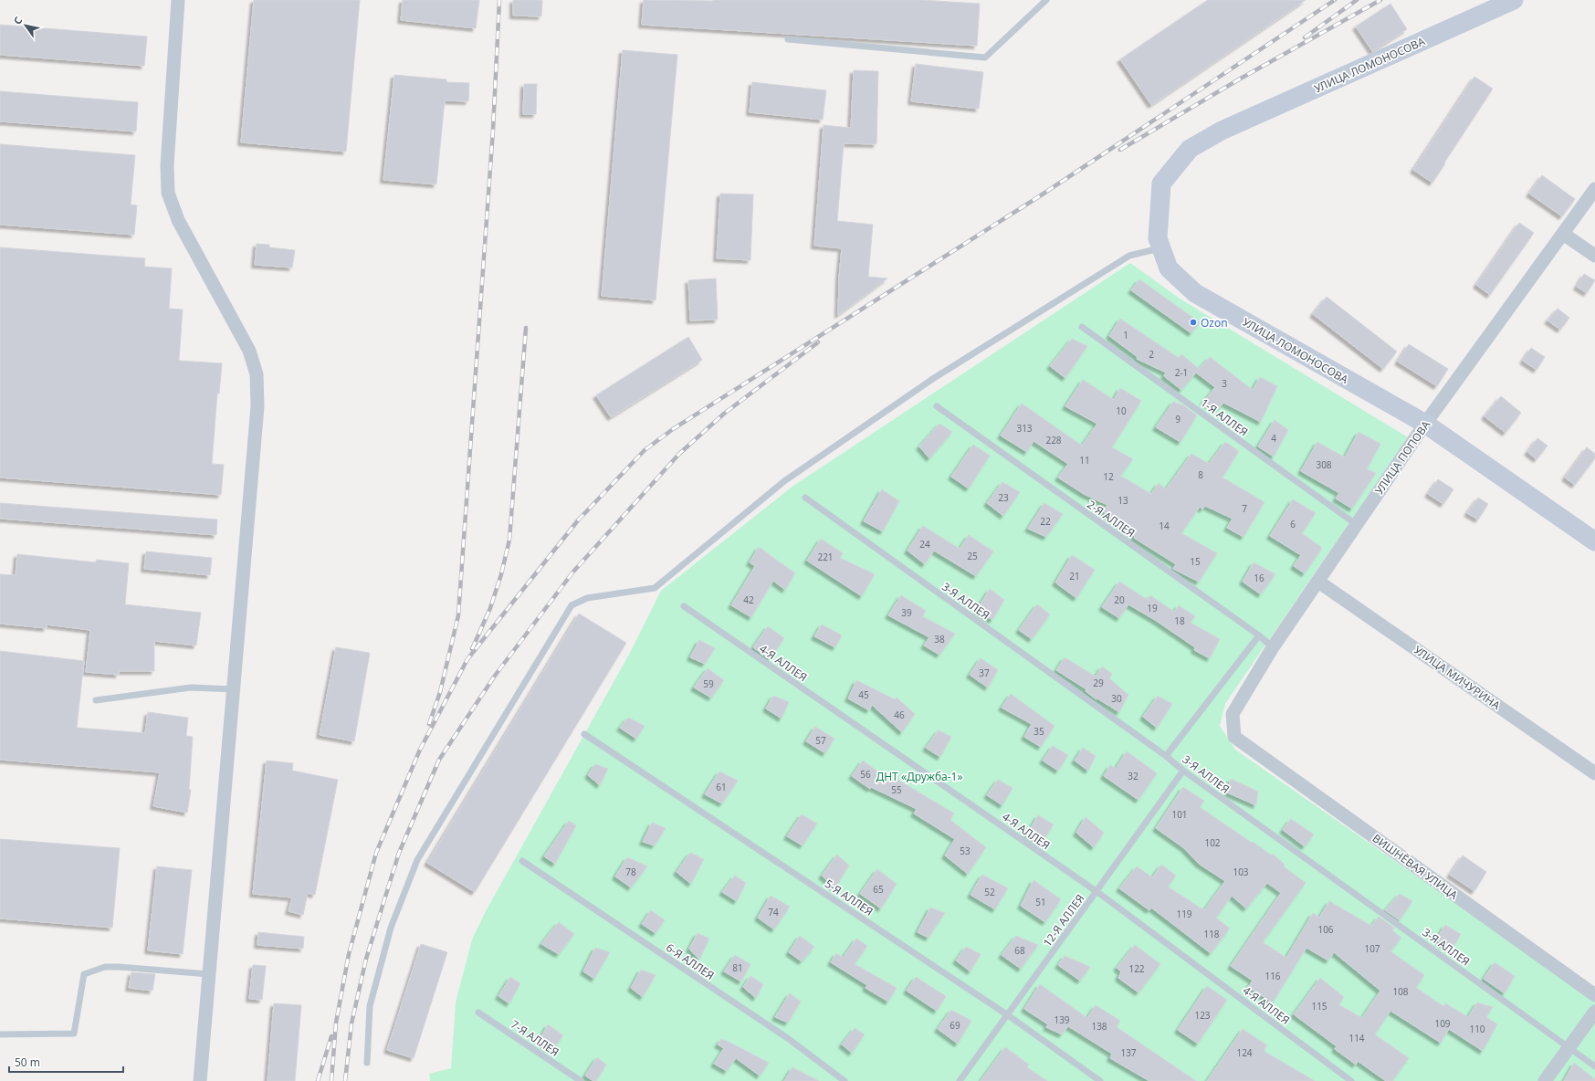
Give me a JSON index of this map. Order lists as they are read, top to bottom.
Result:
{
  "streets": {
    "street": [
      "УЛИЦА ЛОМОНОСОВА",
      "УЛИЦА ПОПОВА",
      "УЛИЦА МИЧУРИНА",
      "ВИШНЁВАЯ УЛИЦА"
    ],
    "lane": [
      "1-Я АЛЛЕЯ",
      "2-Я АЛЛЕЯ",
      "3-Я АЛЛЕЯ",
      "4-Я АЛЛЕЯ",
      "5-Я АЛЛЕЯ",
      "12-Я АЛЛЕЯ",
      "6-Я АЛЛЕЯ",
      "7-Я АЛЛЕЯ"
    ]
  },
  "crossings": [
    ["УЛИЦА ЛОМОНОСОВА", "УЛИЦА ПОПОВА"],
    ["1-Я АЛЛЕЯ", "УЛИЦА ПОПОВА"],
    ["УЛИЦА ПОПОВА", "2-Я АЛЛЕЯ"],
    ["УЛИЦА ПОПОВА", "УЛИЦА МИЧУРИНА"],
    ["УЛИЦА ПОПОВА", "ВИШНЁВАЯ УЛИЦА"],
    ["3-Я АЛЛЕЯ", "12-Я АЛЛЕЯ"],
    ["4-Я АЛЛЕЯ", "12-Я АЛЛЕЯ"],
    ["5-Я АЛЛЕЯ", "12-Я АЛЛЕЯ"]
  ],
  "parks": ["ДНТ «Дружба-1»"],
  "places": ["Ozon"],
  "house_numbers": [
    "1",
    "2",
    "2-1",
    "3",
    "10",
    "9",
    "313",
    "4",
    "228",
    "11",
    "308",
    "8",
    "12",
    "23",
    "13",
    "7",
    "22",
    "6",
    "14",
    "24",
    "25",
    "221",
    "15",
    "21",
    "16",
    "42",
    "20",
    "19",
    "39",
    "18",
    "38",
    "37",
    "29",
    "59",
    "45",
    "30",
    "46",
    "35",
    "57",
    "56",
    "32",
    "61",
    "55",
    "101",
    "102",
    "53",
    "78",
    "103",
    "65",
    "52",
    "51",
    "74",
    "119",
    "106",
    "118",
    "107",
    "68",
    "81",
    "122",
    "116",
    "108",
    "115",
    "123",
    "139",
    "109",
    "69",
    "138",
    "110",
    "114",
    "137",
    "124"
  ],
  "scale_bar": "50 m",
  "north": "top left"
}
